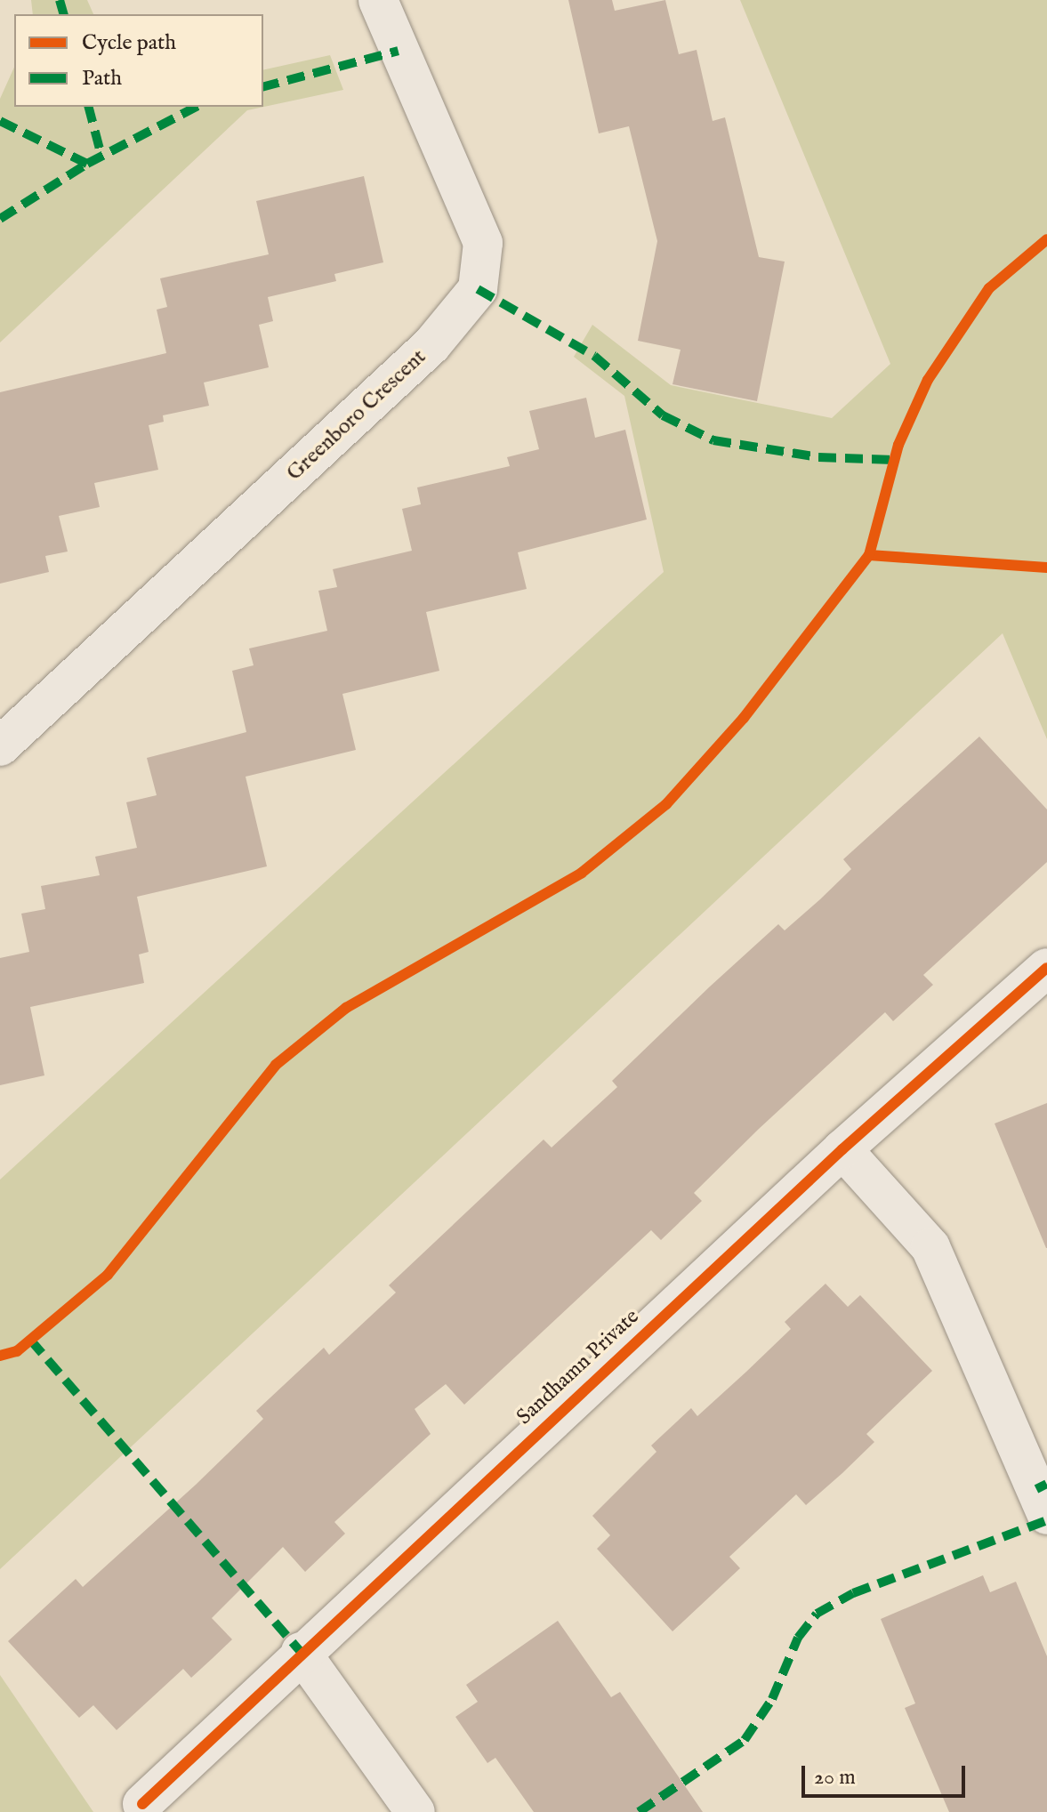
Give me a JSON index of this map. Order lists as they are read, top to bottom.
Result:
{
  "streets": {
    "street": ["Greenboro Crescent", "Sandhamn Private"]
  },
  "legend": ["Cycle path", "Path"],
  "scale_bar": "20 m"
}
